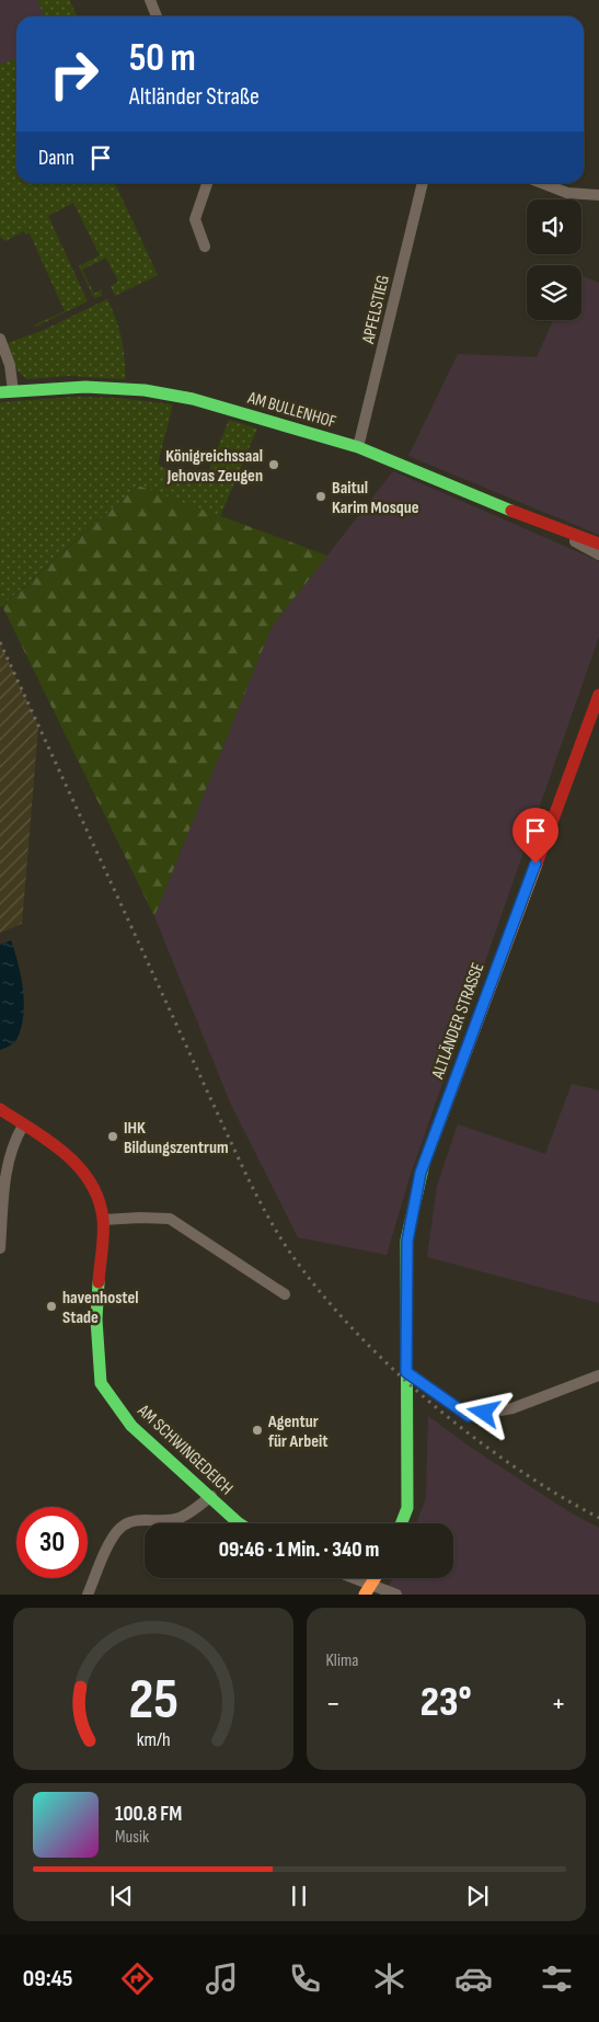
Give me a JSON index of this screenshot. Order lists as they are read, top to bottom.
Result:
{
  "streets": {
    "street": [
      "APFELSTIEG",
      "AM BULLENHOF",
      "ALTLÄNDER STRASSE",
      "AM SCHWINGEDEICH"
    ]
  },
  "crossings": [
    ["APFELSTIEG", "AM BULLENHOF"]
  ],
  "places": [
    "Königreichssaal Jehovas Zeugen",
    "Baitul Karim Mosque",
    "IHK Bildungszentrum",
    "havenhostel Stade",
    "Agentur für Arbeit"
  ],
  "page": {
    "turn": ["50 m", "Altländer Straße"],
    "then": "Dann",
    "limit": "30",
    "trip": "09:46 · 1 Min. · 340 m",
    "tile": "Klima",
    "heat": ["−", "23°", "+"],
    "song": ["100.8 FM", "Musik"],
    "tabs": "09:45",
    "gauge": ["25", "km/h"]
  }
}
